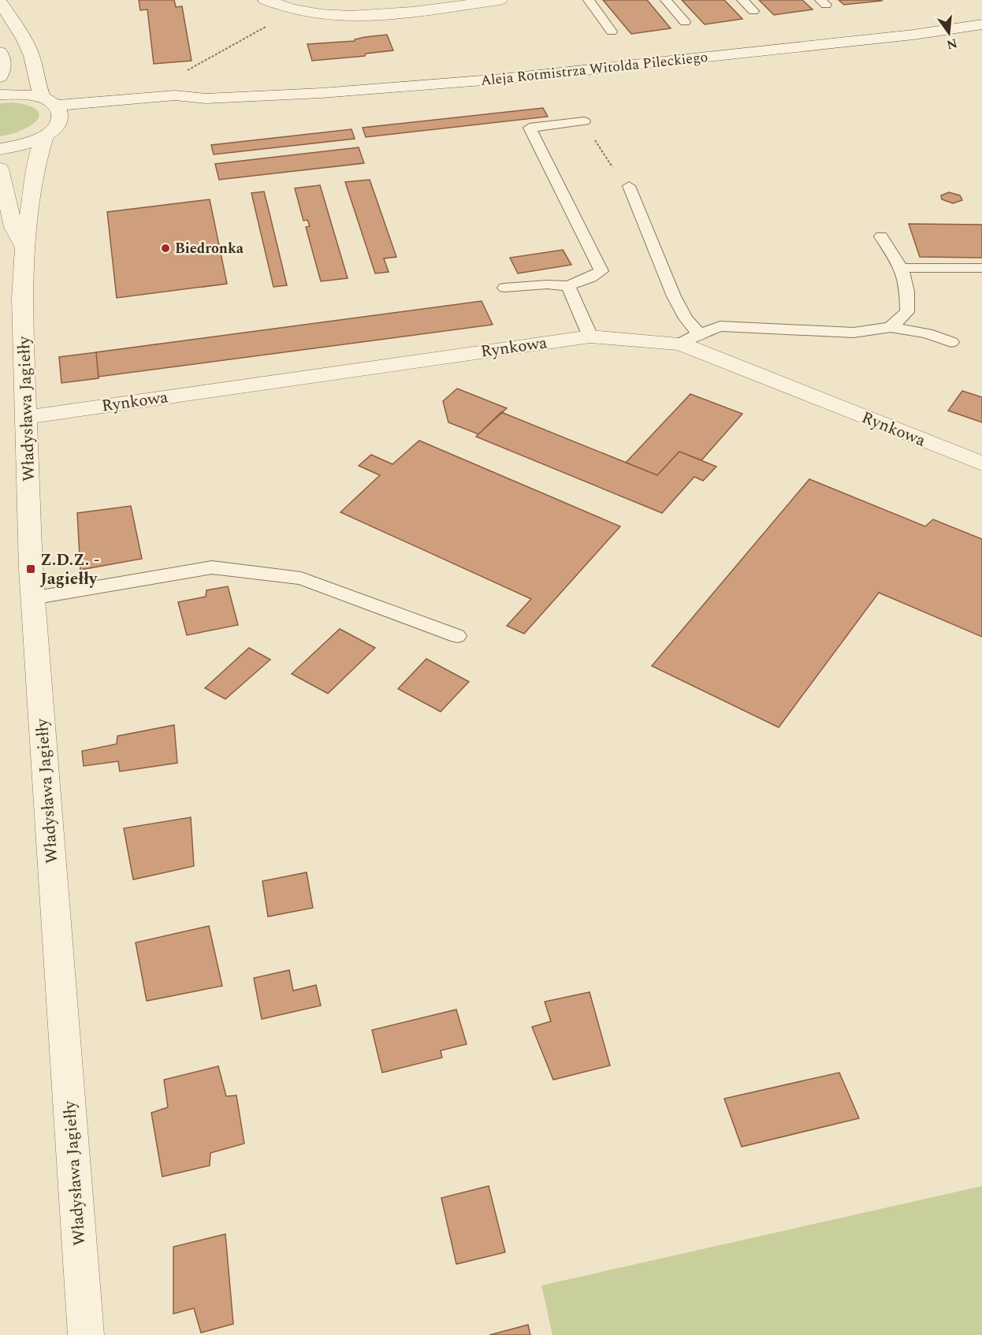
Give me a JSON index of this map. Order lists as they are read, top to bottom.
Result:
{
  "streets": {
    "street": ["Aleja Rotmistrza Witolda Pileckiego", "Rynkowa", "Władysława Jagiełły"]
  },
  "crossings": [
    ["Rynkowa", "Władysława Jagiełły"]
  ],
  "places": {
    "other": ["Biedronka"],
    "transit": ["Z.D.Z. - Jagiełły"]
  },
  "north": "bottom"
}
